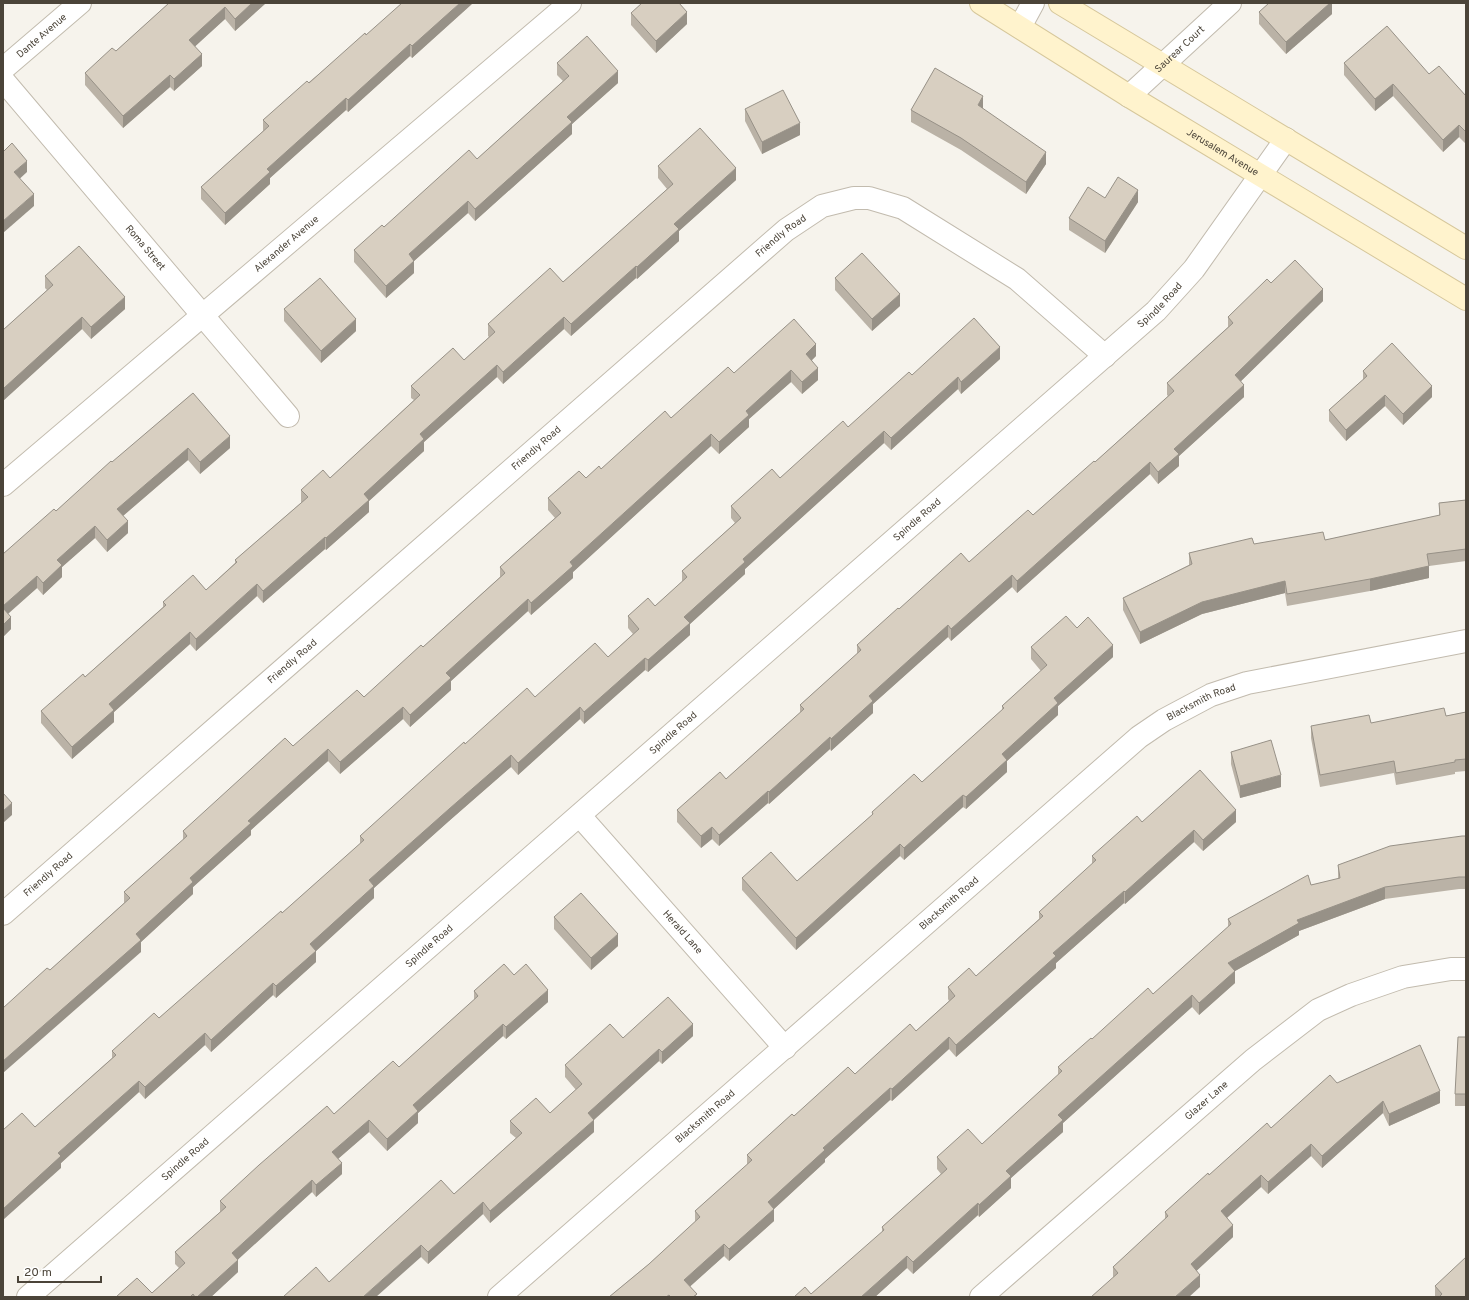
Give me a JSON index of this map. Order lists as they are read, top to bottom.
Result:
{
  "streets": {
    "main road": ["Jerusalem Avenue"],
    "street": [
      "Dante Avenue",
      "Saurear Court",
      "Friendly Road",
      "Alexander Avenue",
      "Roma Street",
      "Spindle Road",
      "Blacksmith Road",
      "Herald Lane",
      "Glazer Lane"
    ]
  },
  "crossings": [
    ["Saurear Court", "Jerusalem Avenue"],
    ["Jerusalem Avenue", "Spindle Road"],
    ["Friendly Road", "Spindle Road"],
    ["Alexander Avenue", "Roma Street"],
    ["Spindle Road", "Herald Lane"],
    ["Blacksmith Road", "Herald Lane"]
  ],
  "scale_bar": "20 m"
}
